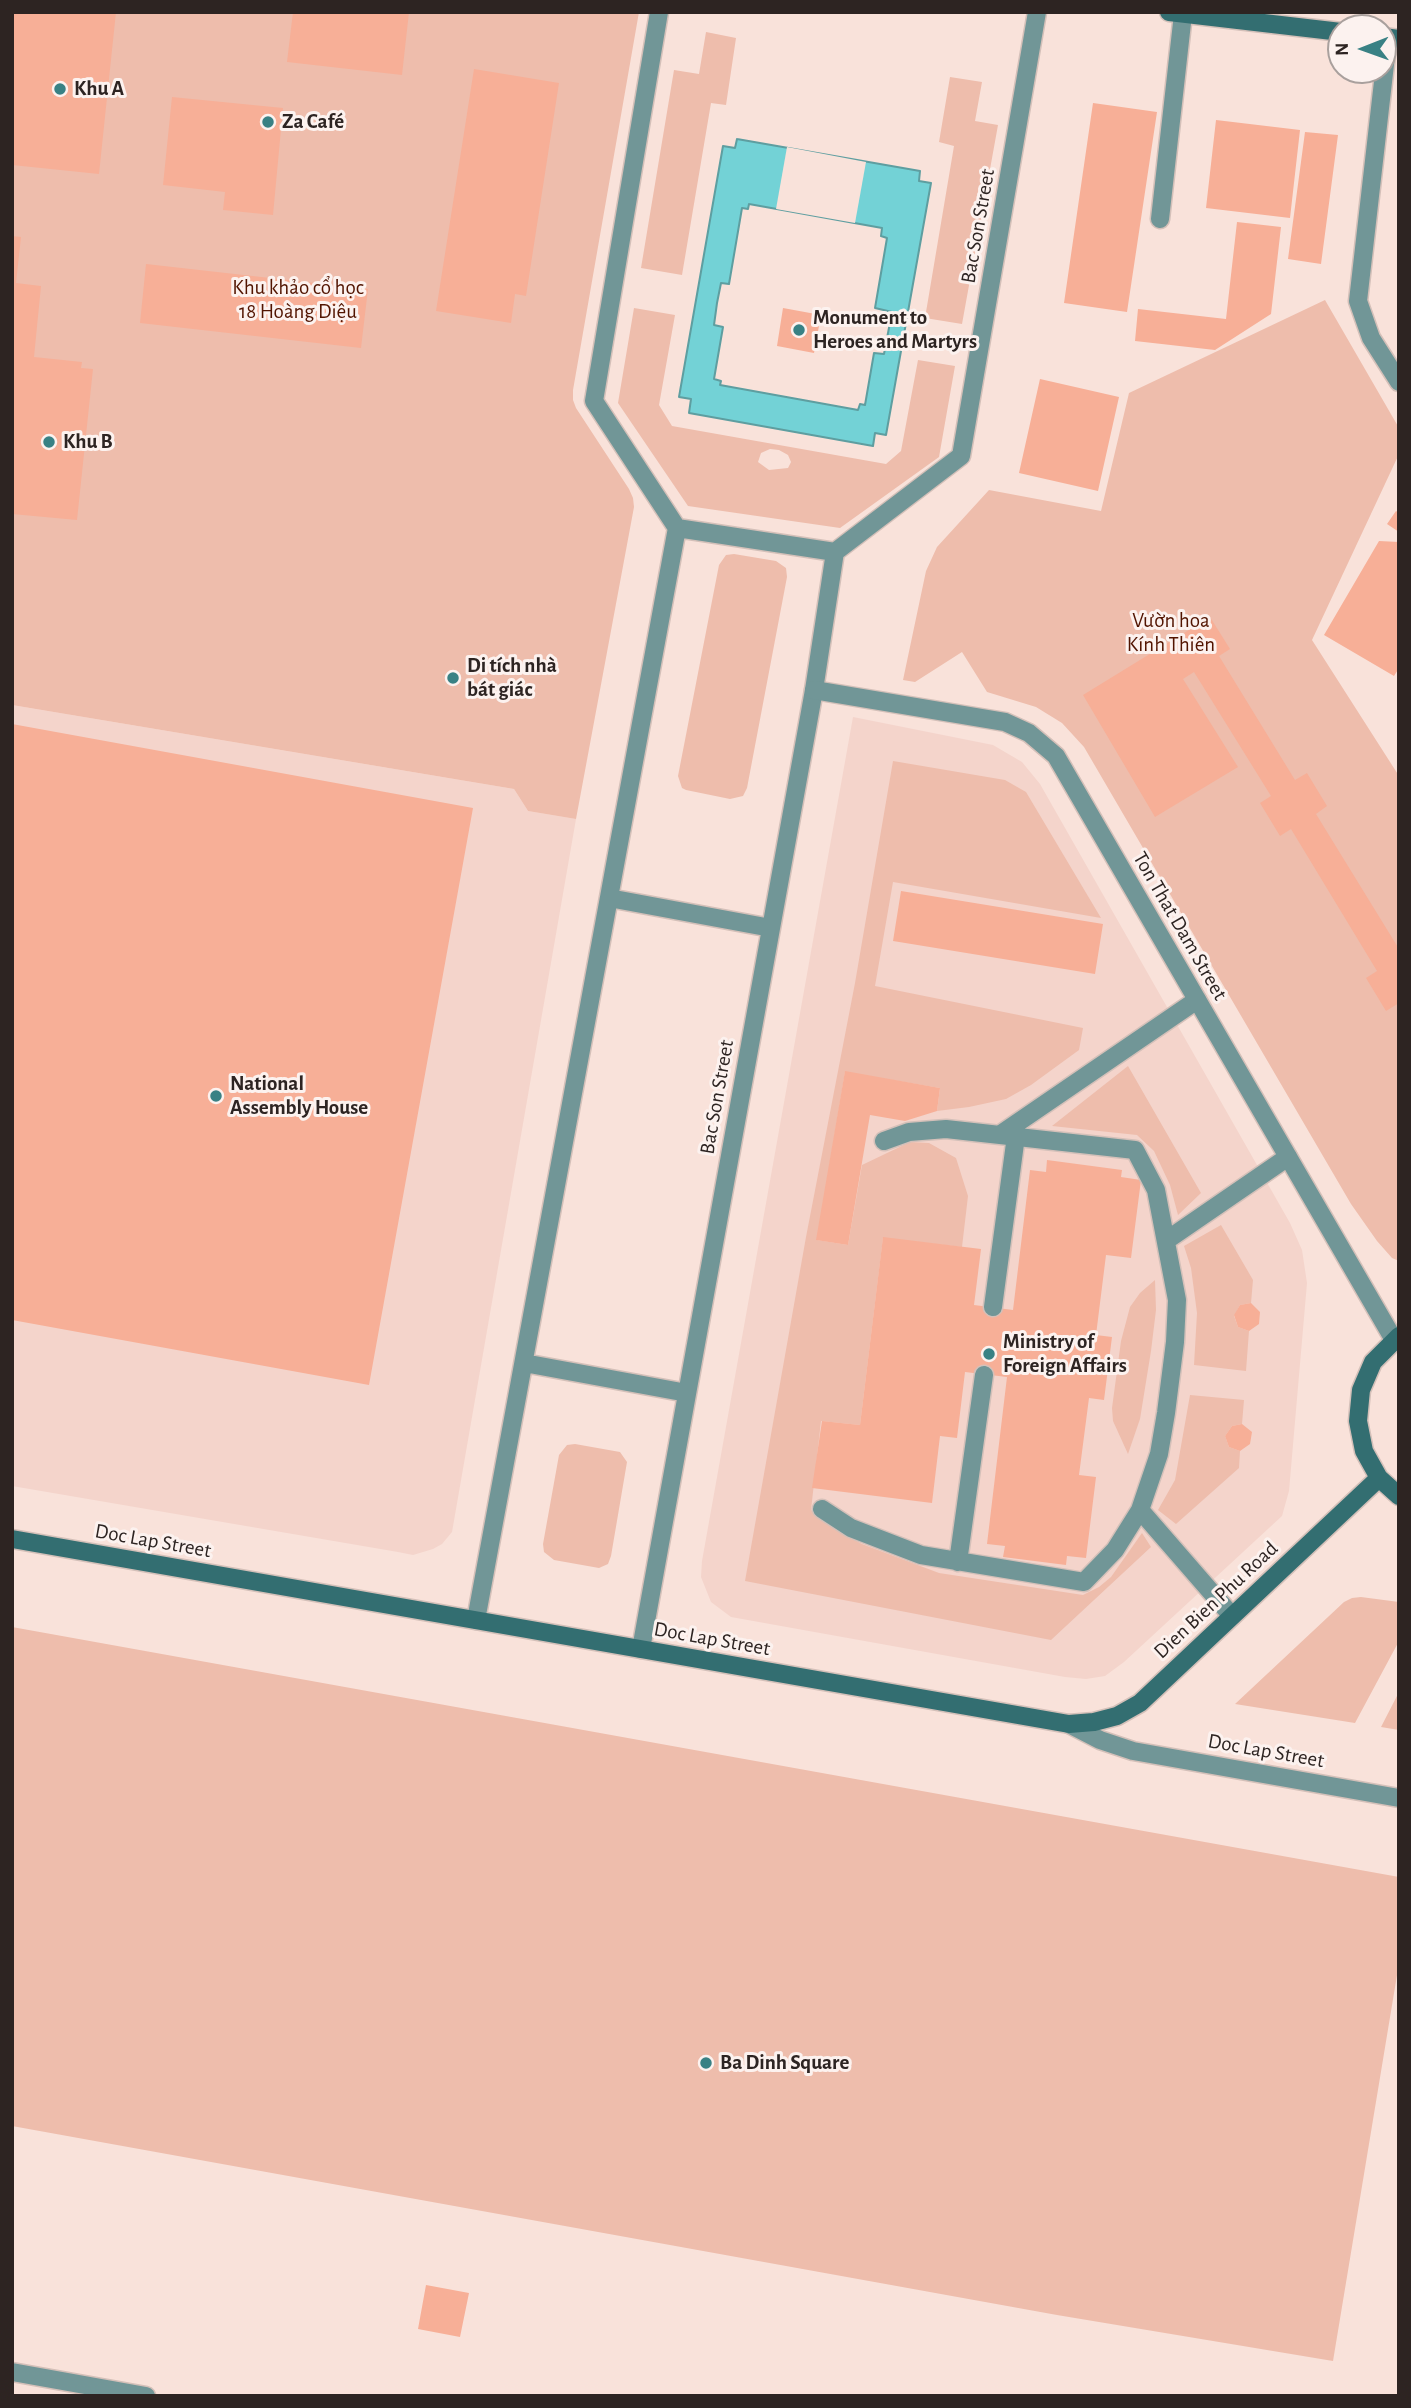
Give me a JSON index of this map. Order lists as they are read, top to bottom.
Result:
{
  "streets": {
    "main road": ["Doc Lap Street", "Dien Bien Phu Road"],
    "street": ["Bac Son Street", "Ton That Dam Street"]
  },
  "crossings": [
    ["Bac Son Street", "Ton That Dam Street"],
    ["Bac Son Street", "Doc Lap Street"],
    ["Doc Lap Street", "Dien Bien Phu Road"]
  ],
  "parks": ["Khu khảo cổ học 18 Hoàng Diệu", "Vườn hoa Kính Thiên"],
  "places": [
    "Khu A",
    "Za Café",
    "Monument to Heroes and Martyrs",
    "Khu B",
    "Di tích nhà bát giác",
    "National Assembly House",
    "Ministry of Foreign Affairs",
    "Ba Dinh Square"
  ],
  "north": "left"
}
